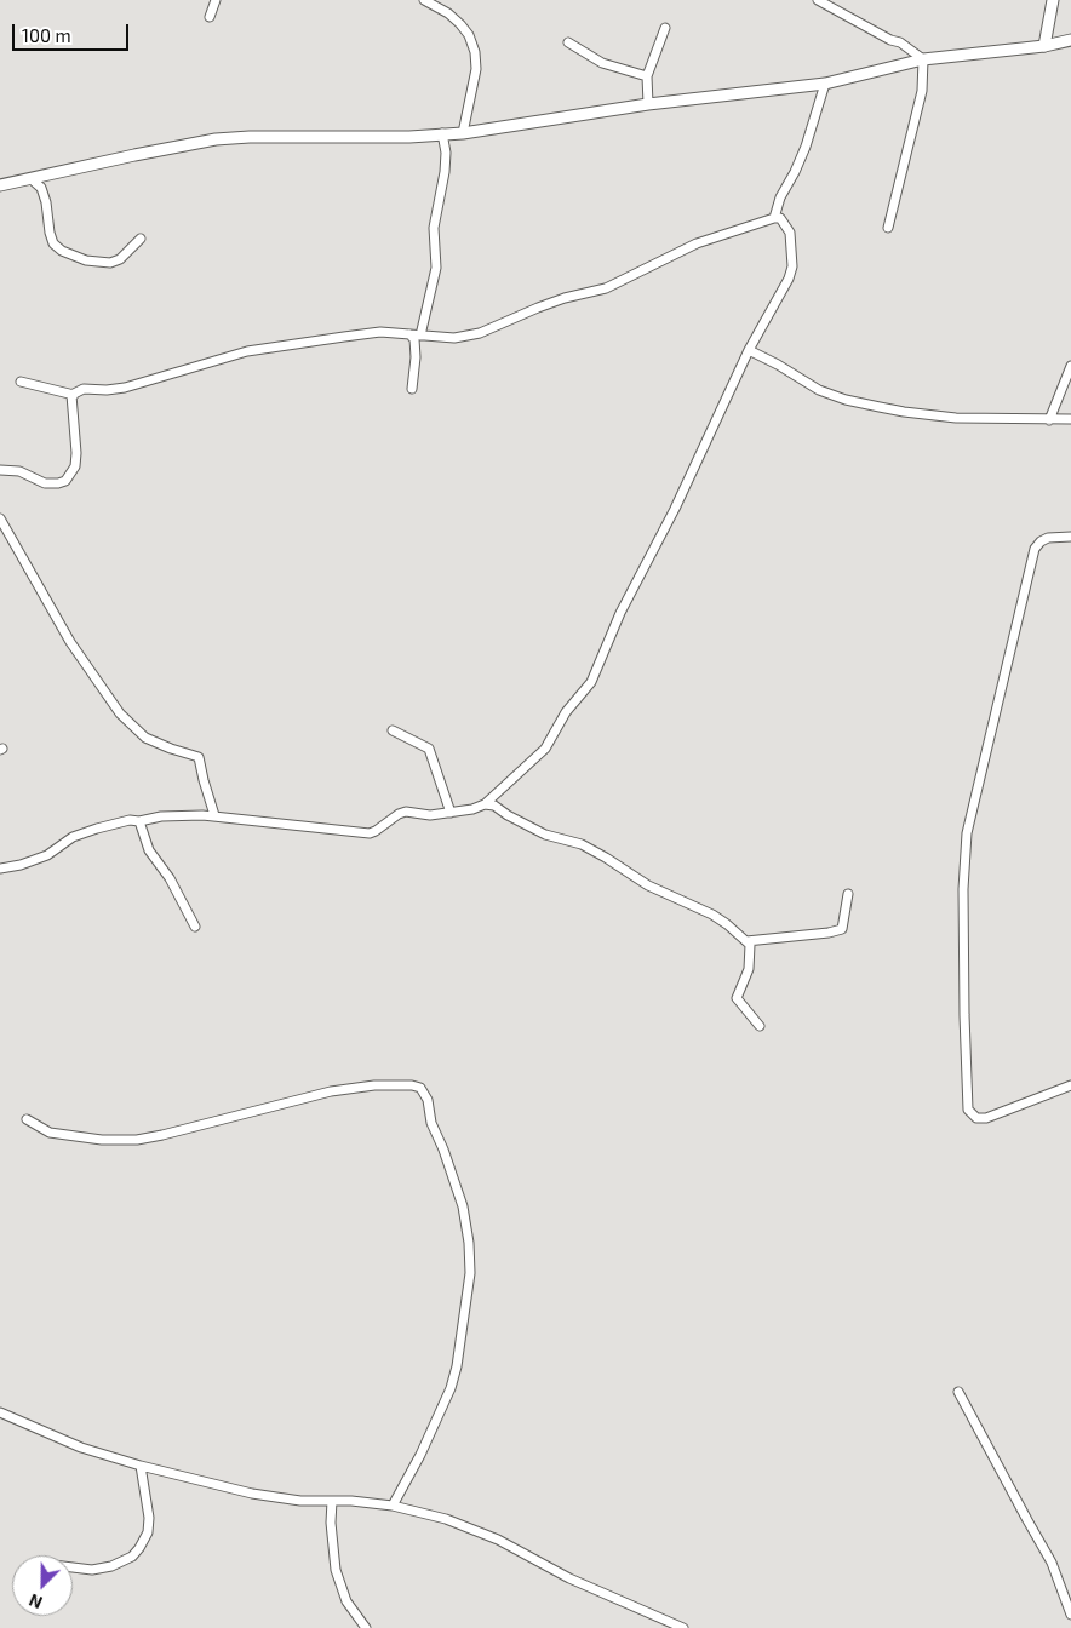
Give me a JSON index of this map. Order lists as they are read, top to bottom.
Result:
{
  "scale_bar": "100 m",
  "north": "bottom left"
}
